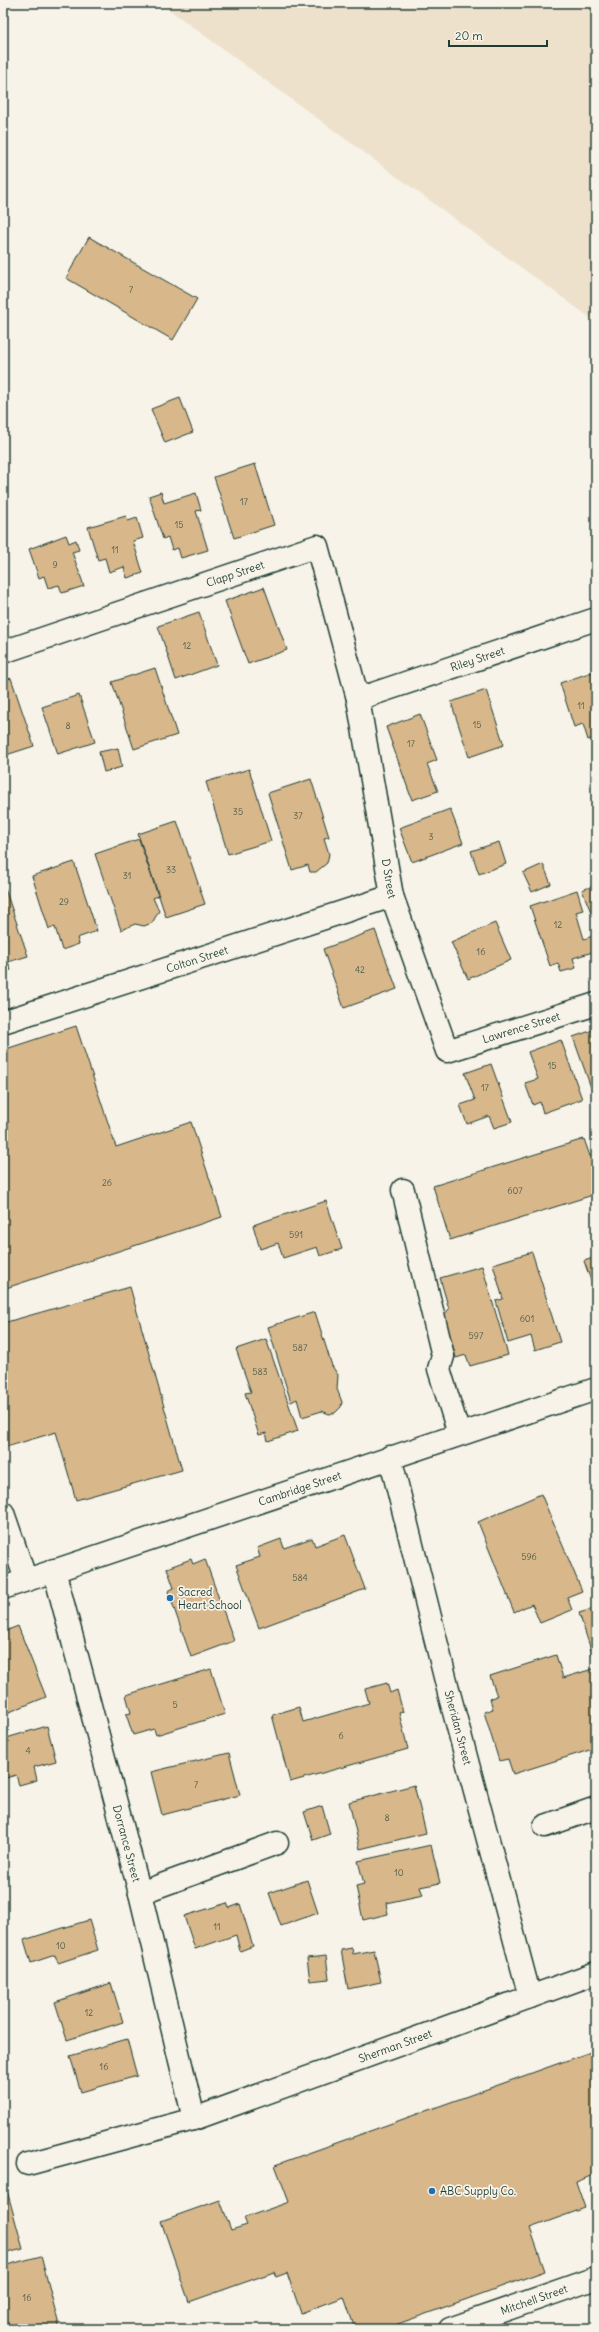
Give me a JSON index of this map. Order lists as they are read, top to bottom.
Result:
{
  "streets": {
    "street": [
      "Clapp Street",
      "Riley Street",
      "D Street",
      "Colton Street",
      "Lawrence Street",
      "Cambridge Street",
      "Sheridan Street",
      "Dorrance Street",
      "Sherman Street",
      "Mitchell Street"
    ]
  },
  "crossings": [
    ["Clapp Street", "Riley Street"],
    ["Clapp Street", "D Street"],
    ["Riley Street", "D Street"],
    ["D Street", "Colton Street"],
    ["D Street", "Lawrence Street"],
    ["Cambridge Street", "Sheridan Street"],
    ["Cambridge Street", "Dorrance Street"],
    ["Sheridan Street", "Sherman Street"],
    ["Dorrance Street", "Sherman Street"]
  ],
  "places": ["Sacred Heart School", "ABC Supply Co."],
  "house_numbers": [
    "7",
    "17",
    "15",
    "11",
    "9",
    "12",
    "11",
    "15",
    "8",
    "17",
    "35",
    "37",
    "3",
    "33",
    "31",
    "29",
    "12",
    "16",
    "42",
    "15",
    "17",
    "26",
    "607",
    "591",
    "601",
    "597",
    "587",
    "583",
    "596",
    "584",
    "5",
    "6",
    "4",
    "7",
    "8",
    "10",
    "11",
    "10",
    "12",
    "16",
    "16"
  ],
  "scale_bar": "20 m"
}
